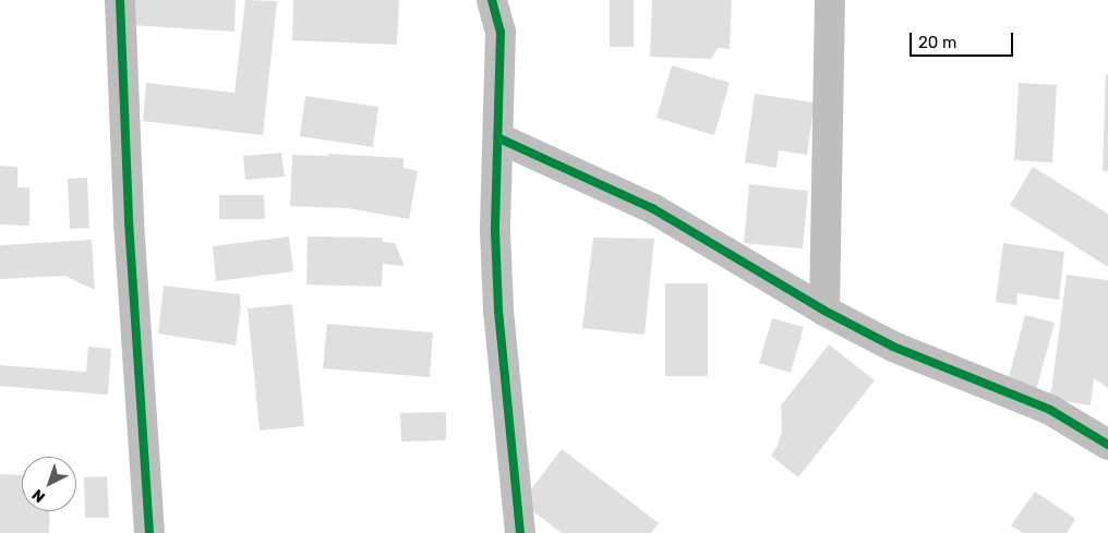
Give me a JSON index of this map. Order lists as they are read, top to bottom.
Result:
{
  "scale_bar": "20 m",
  "north": "bottom left"
}
